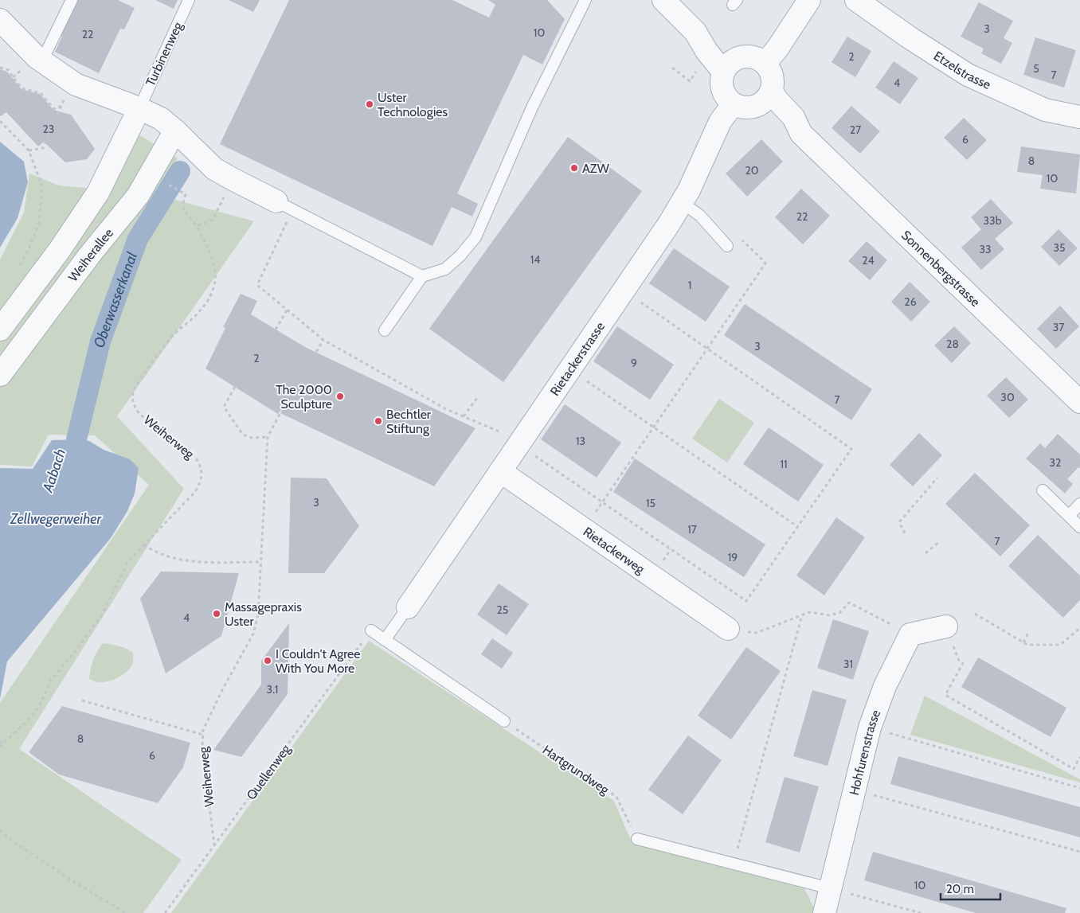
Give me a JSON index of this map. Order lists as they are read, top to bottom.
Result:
{
  "streets": {
    "street": [
      "Etzelstrasse",
      "Weiherallee",
      "Sonnenbergstrasse",
      "Rietackerstrasse",
      "Rietackerweg",
      "Hohfurenstrasse"
    ],
    "lane": ["Turbinenweg"],
    "path": ["Weiherweg", "Hartgrundweg", "Quellenweg"]
  },
  "crossings": [
    ["Sonnenbergstrasse", "Rietackerstrasse"],
    ["Rietackerstrasse", "Rietackerweg"],
    ["Weiherweg", "Quellenweg"]
  ],
  "water": ["Oberwasserkanal", "Aabach", "Zellwegerweiher"],
  "places": [
    "Uster Technologies",
    "AZW",
    "The 2000 Sculpture",
    "Bechtler Stiftung",
    "Massagepraxis Uster",
    "I Couldn't Agree With You More"
  ],
  "house_numbers": [
    "3",
    "10",
    "22",
    "2",
    "5",
    "7",
    "4",
    "23",
    "27",
    "6",
    "8",
    "20",
    "10",
    "22",
    "33b",
    "35",
    "33",
    "14",
    "24",
    "1",
    "26",
    "37",
    "28",
    "3",
    "2",
    "9",
    "30",
    "7",
    "13",
    "32",
    "11",
    "3",
    "15",
    "17",
    "7",
    "19",
    "25",
    "4",
    "31",
    "3.1",
    "8",
    "6",
    "10"
  ],
  "scale_bar": "20 m"
}
